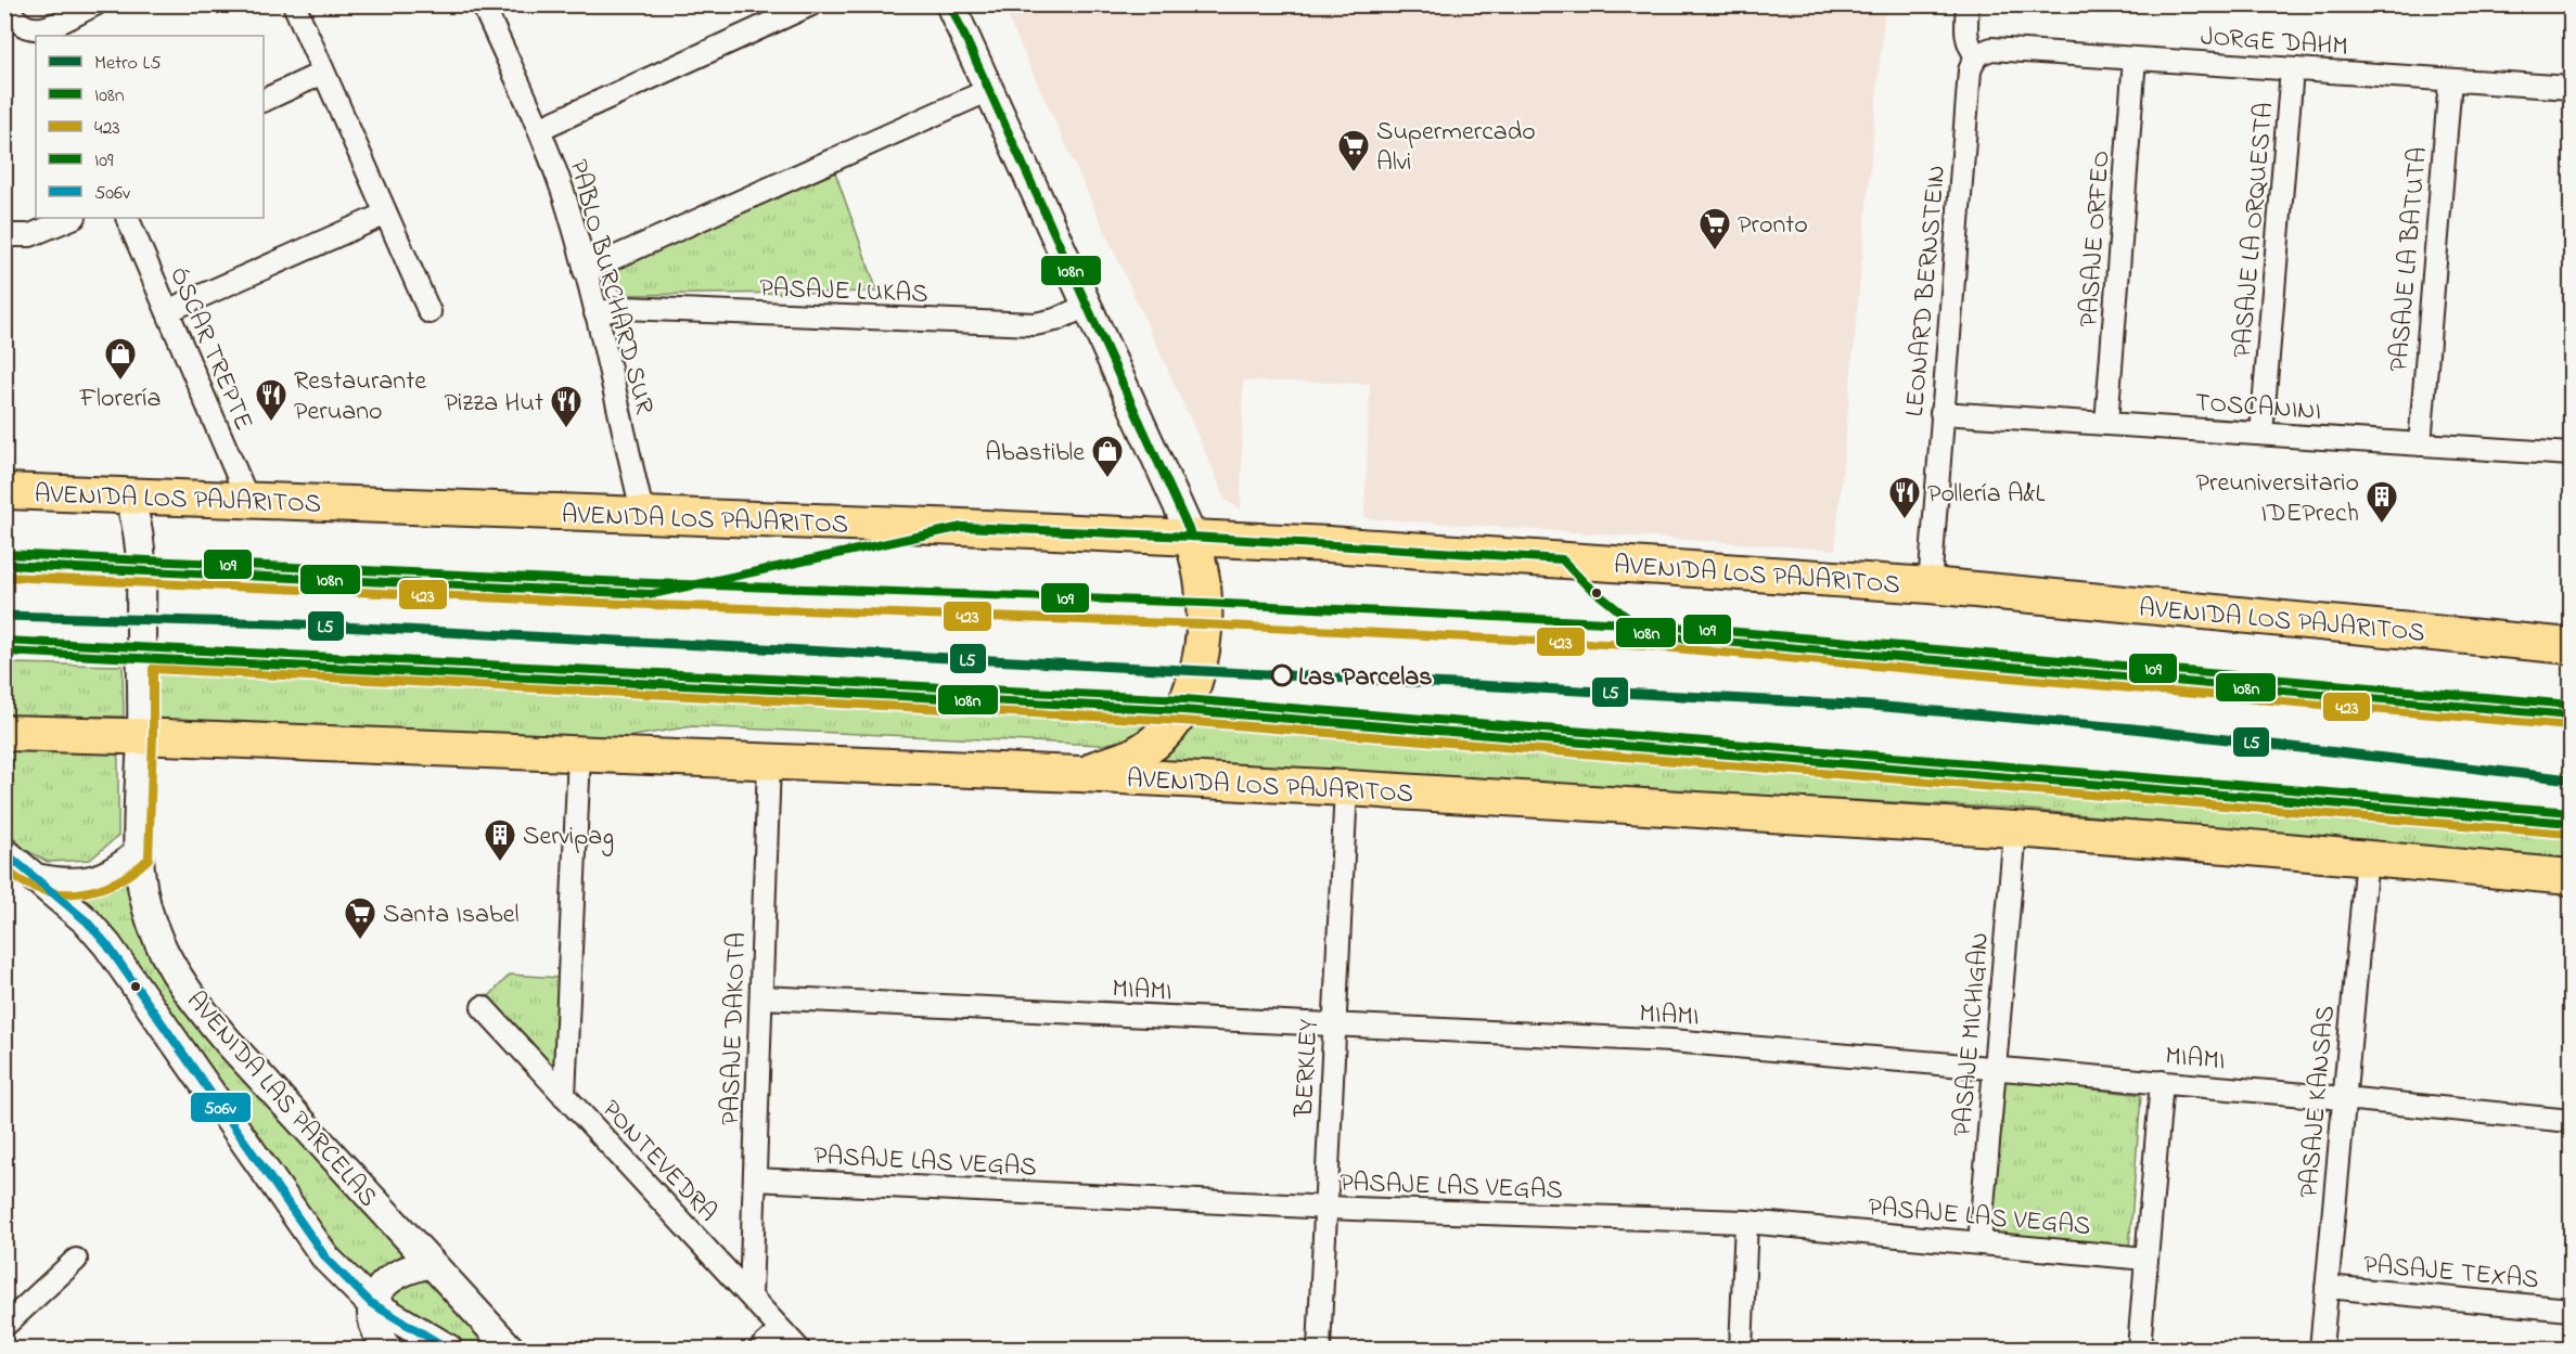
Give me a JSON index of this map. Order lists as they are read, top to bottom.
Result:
{
  "streets": {
    "main road": ["AVENIDA LOS PAJARITOS"],
    "street": [
      "JORGE DAHM",
      "PASAJE LA ORQUESTA",
      "PASAJE ORFEO",
      "PASAJE LA BATUTA",
      "PABLO BURCHARD SUR",
      "PASAJE LUKAS",
      "LEONARD BERNSTEIN",
      "ÓSCAR TREPTE",
      "TOSCANINI",
      "MIAMI",
      "PASAJE DAKOTA",
      "PASAJE MICHIGAN",
      "BERKLEY",
      "AVENIDA LAS PARCELAS",
      "PASAJE KANSAS",
      "PONTEVEDRA",
      "PASAJE LAS VEGAS",
      "PASAJE TEXAS"
    ]
  },
  "crossings": [
    ["JORGE DAHM", "PASAJE LA ORQUESTA"],
    ["JORGE DAHM", "PASAJE ORFEO"],
    ["JORGE DAHM", "PASAJE LA BATUTA"],
    ["JORGE DAHM", "LEONARD BERNSTEIN"],
    ["PASAJE LA ORQUESTA", "TOSCANINI"],
    ["PASAJE ORFEO", "TOSCANINI"],
    ["PASAJE LA BATUTA", "TOSCANINI"],
    ["PABLO BURCHARD SUR", "PASAJE LUKAS"],
    ["PABLO BURCHARD SUR", "AVENIDA LOS PAJARITOS"],
    ["LEONARD BERNSTEIN", "TOSCANINI"],
    ["LEONARD BERNSTEIN", "AVENIDA LOS PAJARITOS"],
    ["ÓSCAR TREPTE", "AVENIDA LOS PAJARITOS"],
    ["AVENIDA LOS PAJARITOS", "PASAJE DAKOTA"],
    ["AVENIDA LOS PAJARITOS", "PASAJE MICHIGAN"],
    ["AVENIDA LOS PAJARITOS", "BERKLEY"],
    ["AVENIDA LOS PAJARITOS", "AVENIDA LAS PARCELAS"],
    ["AVENIDA LOS PAJARITOS", "PASAJE KANSAS"],
    ["MIAMI", "PASAJE DAKOTA"],
    ["MIAMI", "PASAJE MICHIGAN"],
    ["MIAMI", "BERKLEY"],
    ["MIAMI", "PASAJE KANSAS"],
    ["PASAJE DAKOTA", "PONTEVEDRA"],
    ["PASAJE DAKOTA", "PASAJE LAS VEGAS"],
    ["PASAJE MICHIGAN", "PASAJE LAS VEGAS"],
    ["BERKLEY", "PASAJE LAS VEGAS"],
    ["PASAJE KANSAS", "PASAJE TEXAS"]
  ],
  "places": {
    "supermarket": ["Supermercado Alvi", "Pronto", "Santa Isabel"],
    "shop": ["Florería", "Abastible"],
    "restaurant": ["Restaurante Peruano", "Pizza Hut", "Pollería A&L"],
    "building": ["Preuniversitario IDEPrech", "Servipag"],
    "other": ["Las Parcelas"]
  },
  "lines": [
    "transit line I08n",
    "transit line I09",
    "transit line 423",
    "metro line L5",
    "transit line 506v"
  ],
  "legend": [
    "Metro L5",
    "I08n",
    "423",
    "I09",
    "506v"
  ]
}
